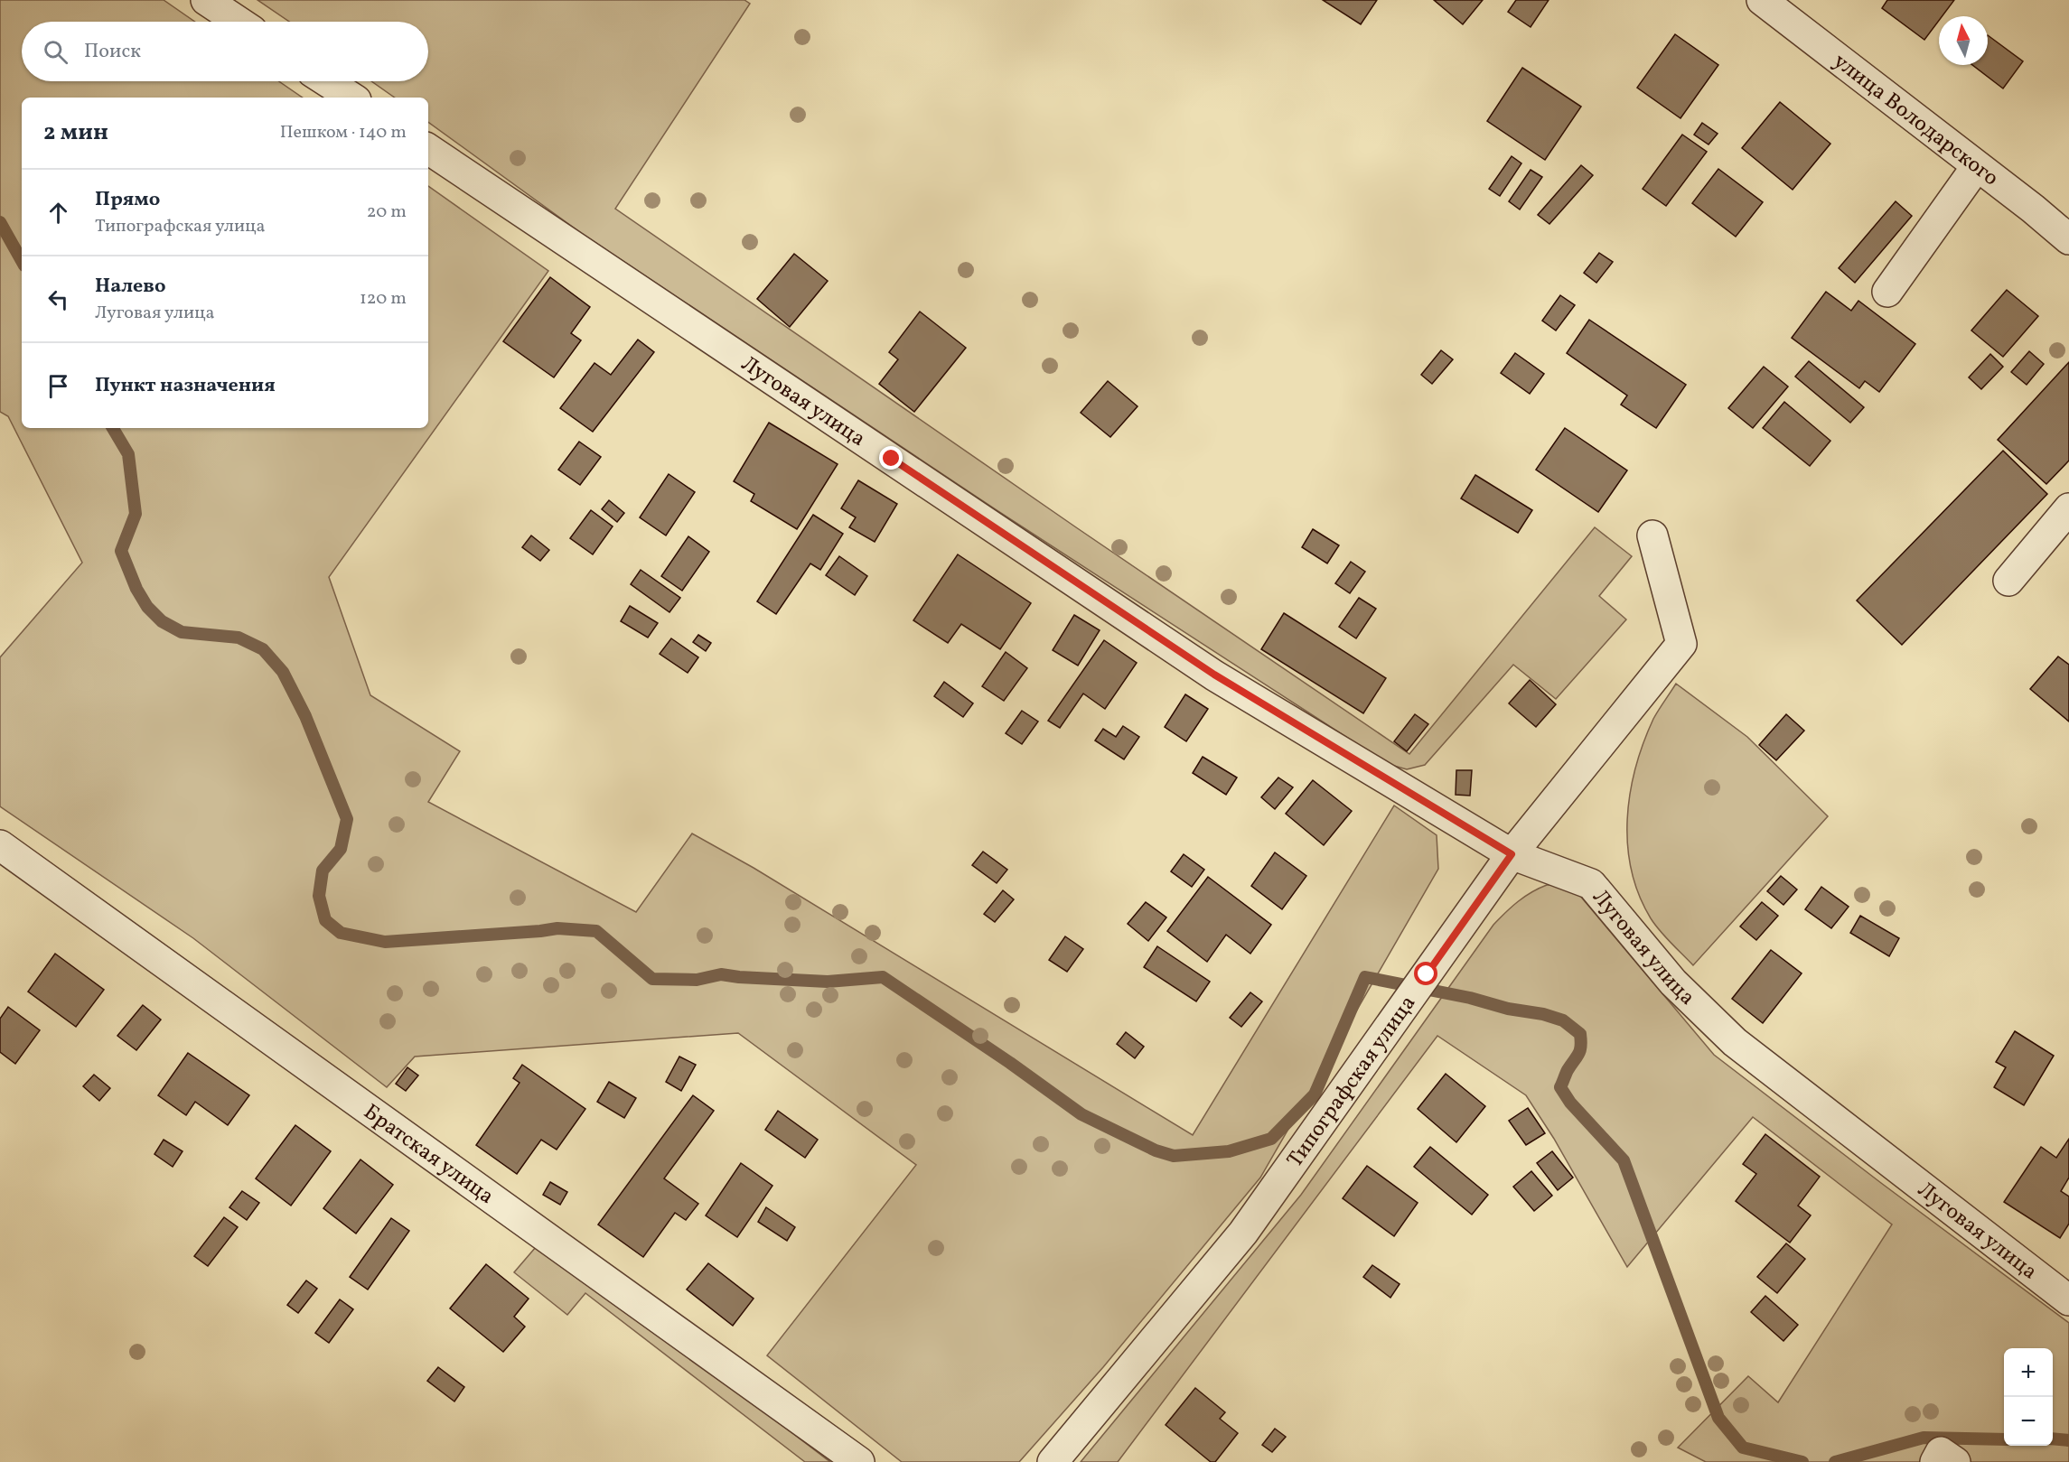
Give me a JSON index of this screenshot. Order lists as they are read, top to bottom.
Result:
{
  "streets": {
    "street": [
      "улица Володарского",
      "Луговая улица",
      "Типографская улица",
      "Братская улица"
    ]
  },
  "crossings": [
    ["Луговая улица", "Типографская улица"]
  ],
  "north": "top",
  "page": {
    "search": "Поиск",
    "heading": ["2 мин", "Пешком · 140 m"],
    "list": [
      ["Прямо", "Типографская улица", "20 m"],
      ["Налево", "Луговая улица", "120 m"],
      "Пункт назначения"
    ],
    "map_buttons": ["+", "−"]
  }
}
